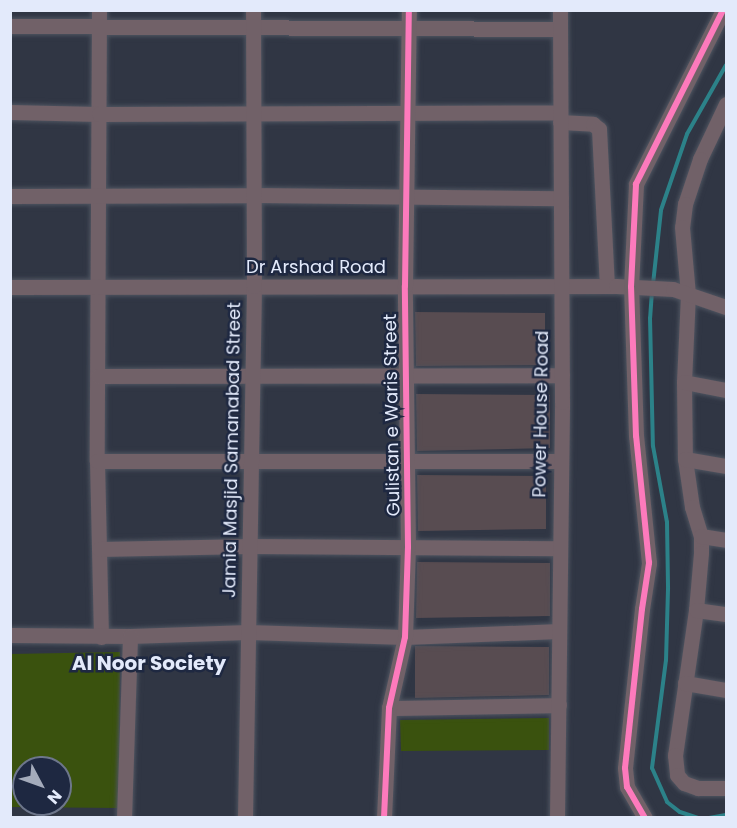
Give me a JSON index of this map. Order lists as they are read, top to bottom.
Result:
{
  "streets": {
    "street": [
      "Dr Arshad Road",
      "Power House Road",
      "Gulistan e Waris Street",
      "Jamia Masjid Samanabad Street"
    ]
  },
  "crossings": [
    ["Dr Arshad Road", "Power House Road"],
    ["Dr Arshad Road", "Gulistan e Waris Street"],
    ["Dr Arshad Road", "Jamia Masjid Samanabad Street"]
  ],
  "districts": ["Al Noor Society"],
  "north": "bottom right"
}
